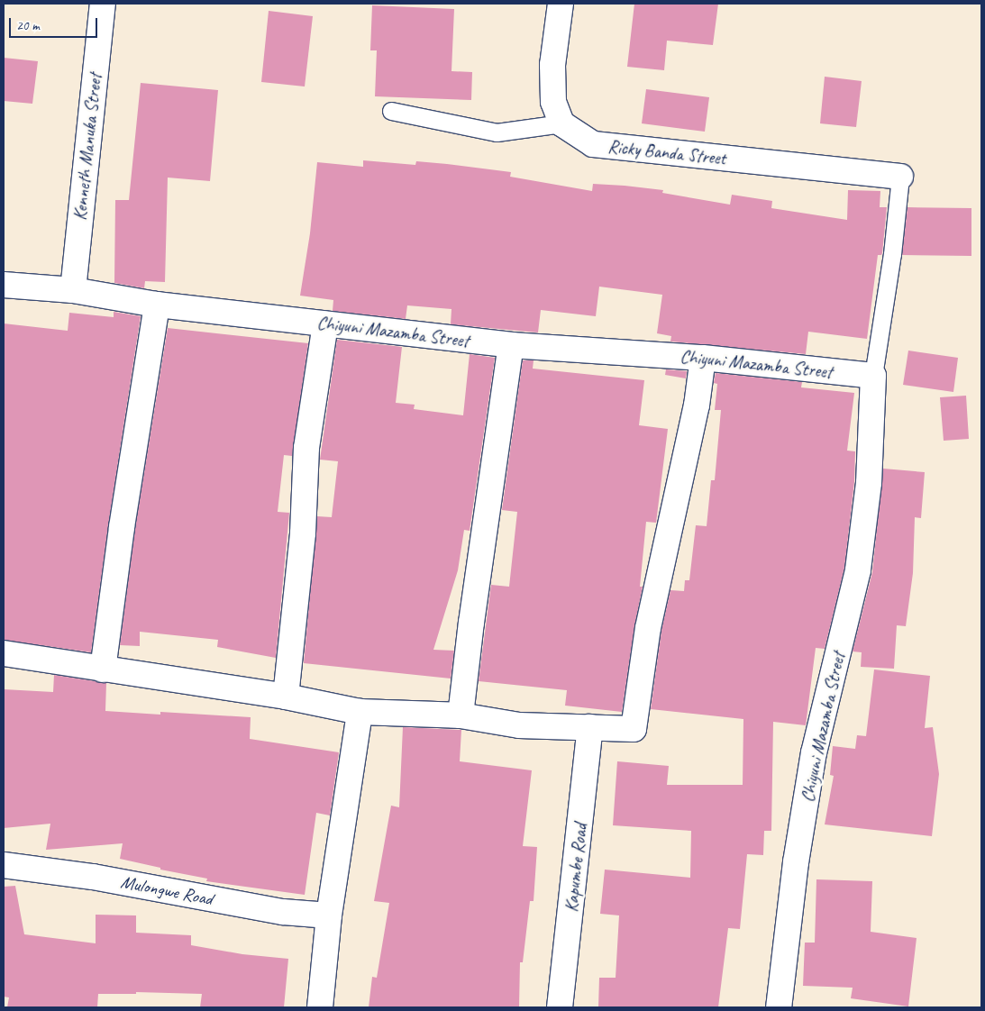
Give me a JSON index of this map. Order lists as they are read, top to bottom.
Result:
{
  "streets": {
    "street": [
      "Kenneth Manuka Street",
      "Ricky Banda Street",
      "Chiyuni Mazamba Street",
      "Kapumbe Road",
      "Mulongwe Road"
    ]
  },
  "crossings": [
    ["Kenneth Manuka Street", "Chiyuni Mazamba Street"]
  ],
  "scale_bar": "20 m"
}
